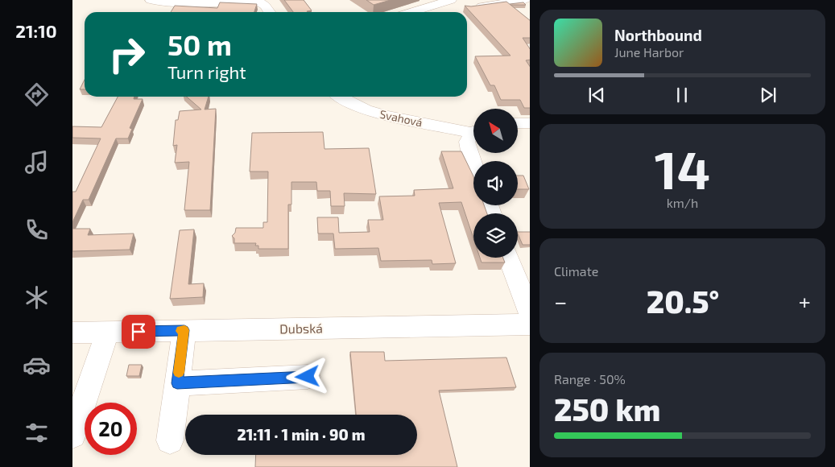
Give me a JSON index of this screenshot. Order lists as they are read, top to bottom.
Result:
{
  "streets": {
    "street": ["Svahová", "Dubská"]
  },
  "north": "top left",
  "page": {
    "tabs": "21:10",
    "turn": ["50 m", "Turn right"],
    "song": ["Northbound", "June Harbor"],
    "tile": [
      ["14", "km/h"],
      "Climate",
      ["Range · 50%", "250 km"]
    ],
    "heat": ["−", "20.5°", "+"],
    "limit": "20",
    "trip": "21:11 · 1 min · 90 m"
  }
}
